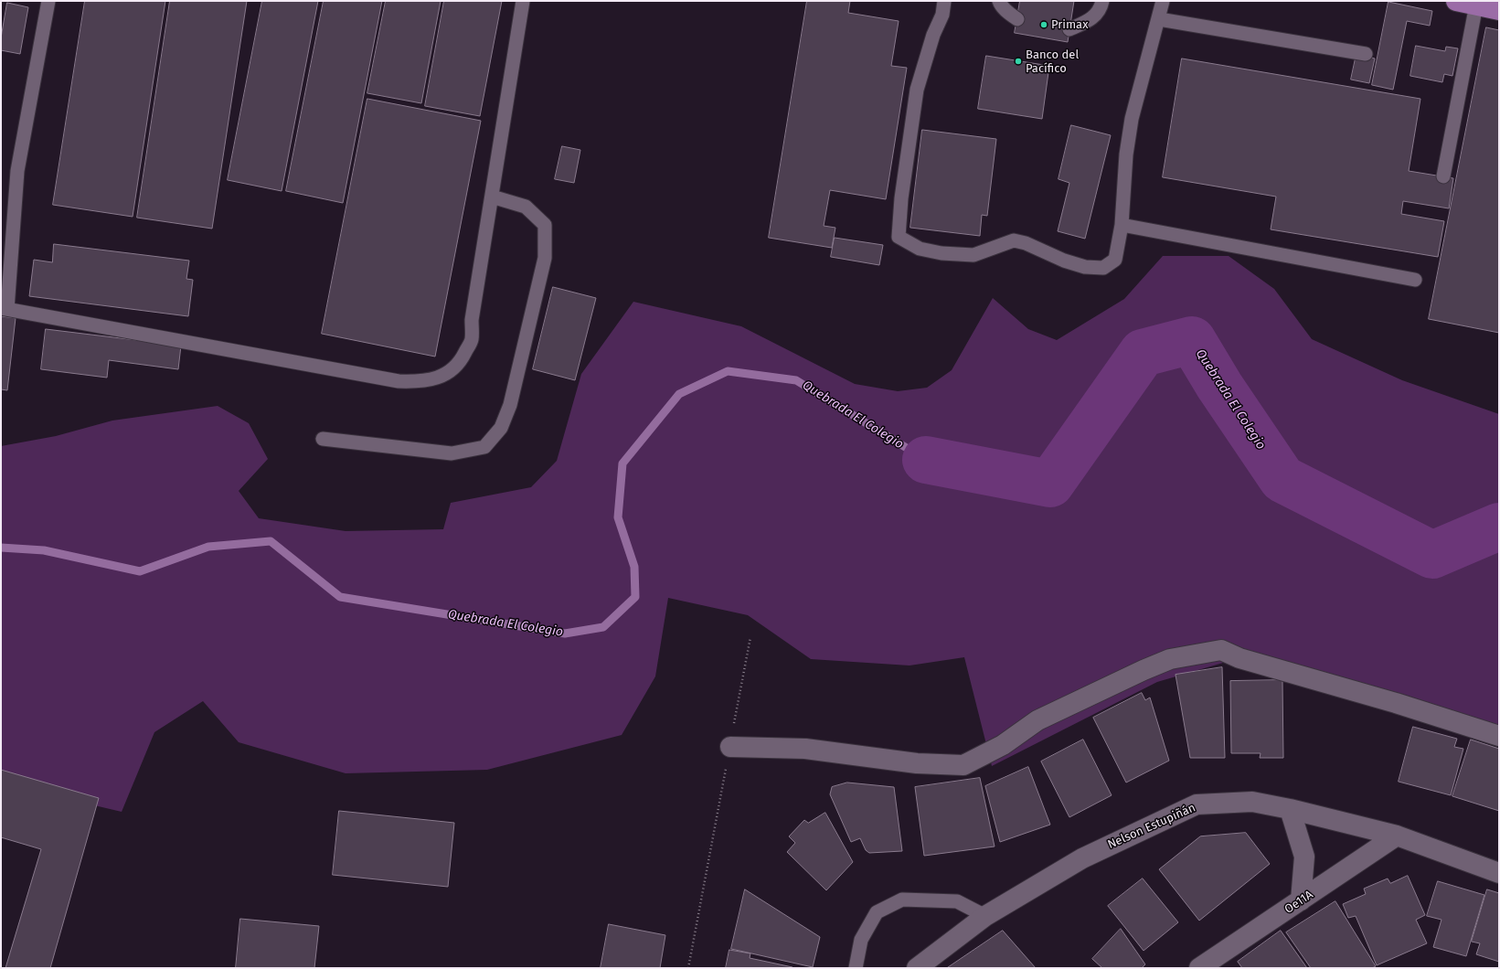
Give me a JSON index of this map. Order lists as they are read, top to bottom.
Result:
{
  "streets": {
    "street": ["Nelson Estupiñán", "Oe11A"]
  },
  "crossings": [
    ["Nelson Estupiñán", "Oe11A"]
  ],
  "water": ["Quebrada El Colegio"],
  "places": ["Primax", "Banco del Pacífico"]
}
